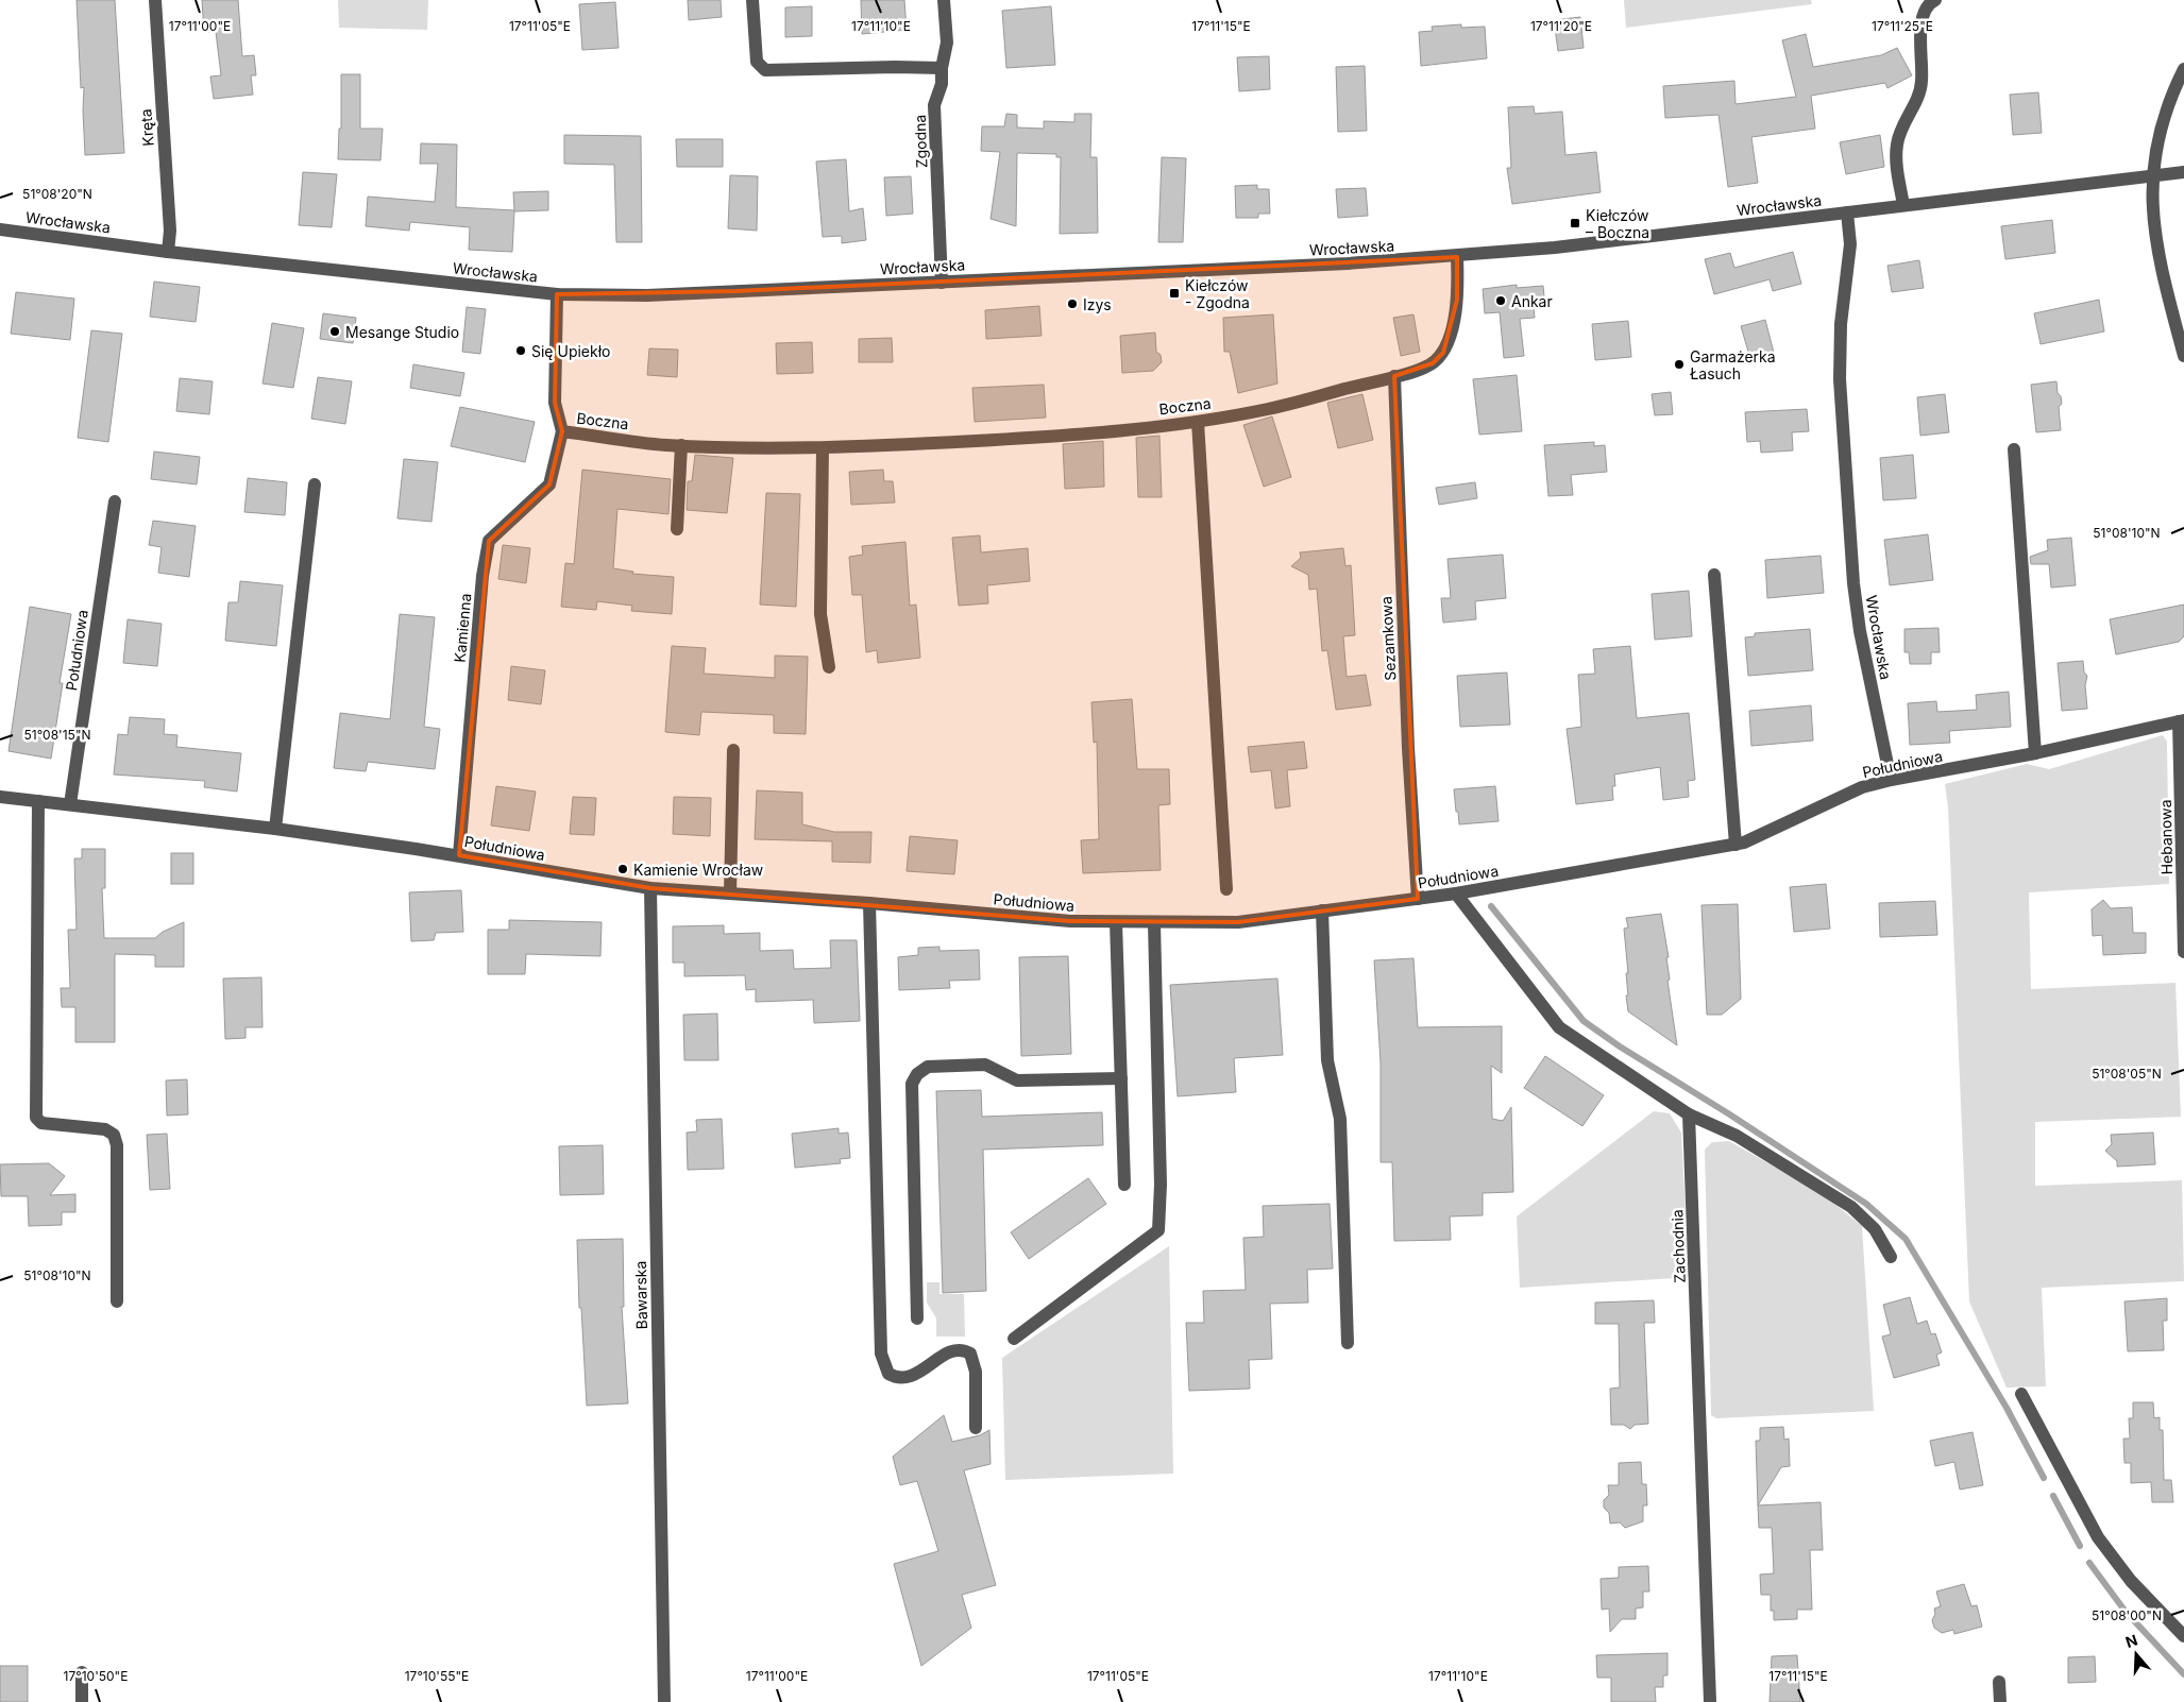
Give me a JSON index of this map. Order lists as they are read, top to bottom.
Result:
{
  "streets": {
    "street": [
      "Kręta",
      "Zgodna",
      "Wrocławska",
      "Boczna",
      "Kamienna",
      "Sezamkowa",
      "Południowa",
      "Hebanowa",
      "Zachodnia",
      "Bawarska"
    ]
  },
  "crossings": [
    ["Kręta", "Wrocławska"],
    ["Zgodna", "Wrocławska"],
    ["Wrocławska", "Boczna"],
    ["Wrocławska", "Południowa"],
    ["Boczna", "Kamienna"],
    ["Boczna", "Sezamkowa"],
    ["Kamienna", "Południowa"],
    ["Sezamkowa", "Południowa"],
    ["Południowa", "Hebanowa"],
    ["Południowa", "Bawarska"]
  ],
  "places": {
    "transit": ["Kiełczów – Boczna", "Kiełczów - Zgodna"],
    "other": [
      "Ankar",
      "Izys",
      "Mesange Studio",
      "Się Upiekło",
      "Garmażerka Łasuch",
      "Kamienie Wrocław"
    ]
  },
  "north": "top",
  "coordinates": [
    "17°11'00\"E",
    "17°11'05\"E",
    "17°11'10\"E",
    "17°11'15\"E",
    "17°11'20\"E",
    "17°11'25\"E",
    "51°08'20\"N",
    "51°08'10\"N",
    "51°08'15\"N",
    "51°08'05\"N",
    "51°08'00\"N",
    "17°10'50\"E",
    "17°10'55\"E"
  ]
}
